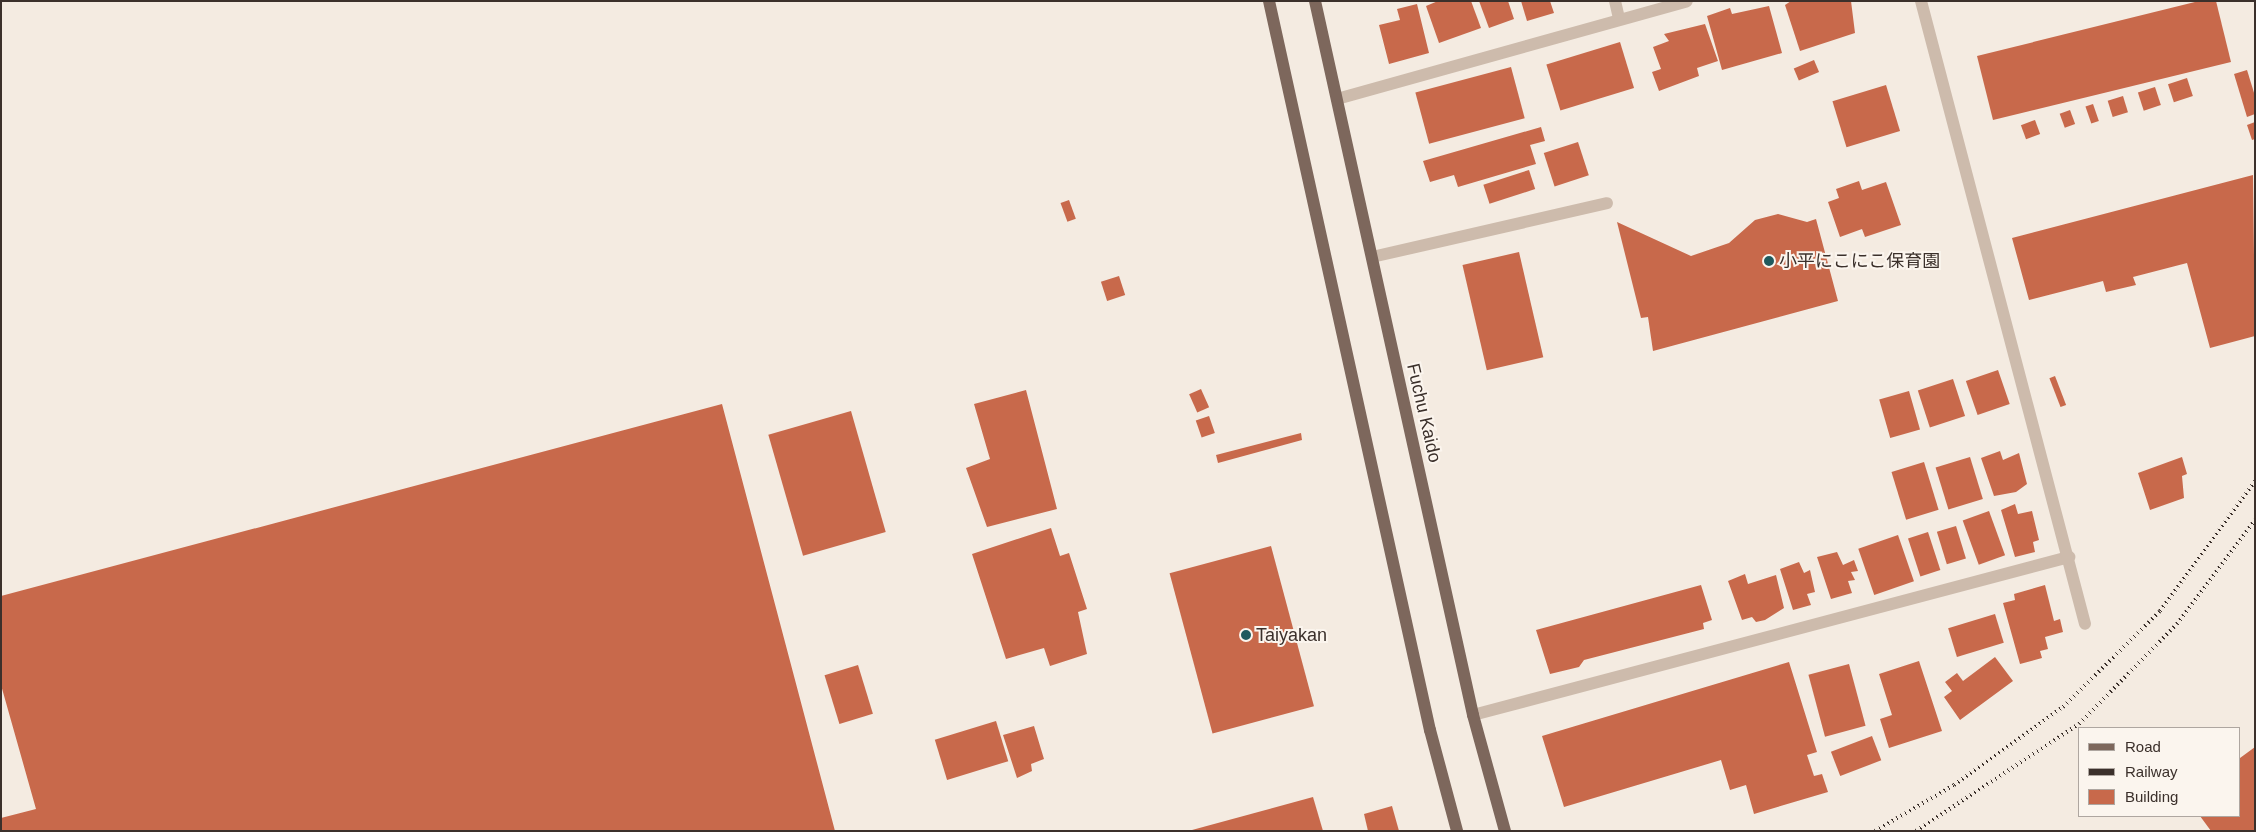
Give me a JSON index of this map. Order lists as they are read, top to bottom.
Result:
{
  "streets": {
    "main road": ["Fuchu Kaido"]
  },
  "places": ["小平にこにこ保育園", "Taiyakan"],
  "legend": ["Road", "Railway", "Building"]
}
